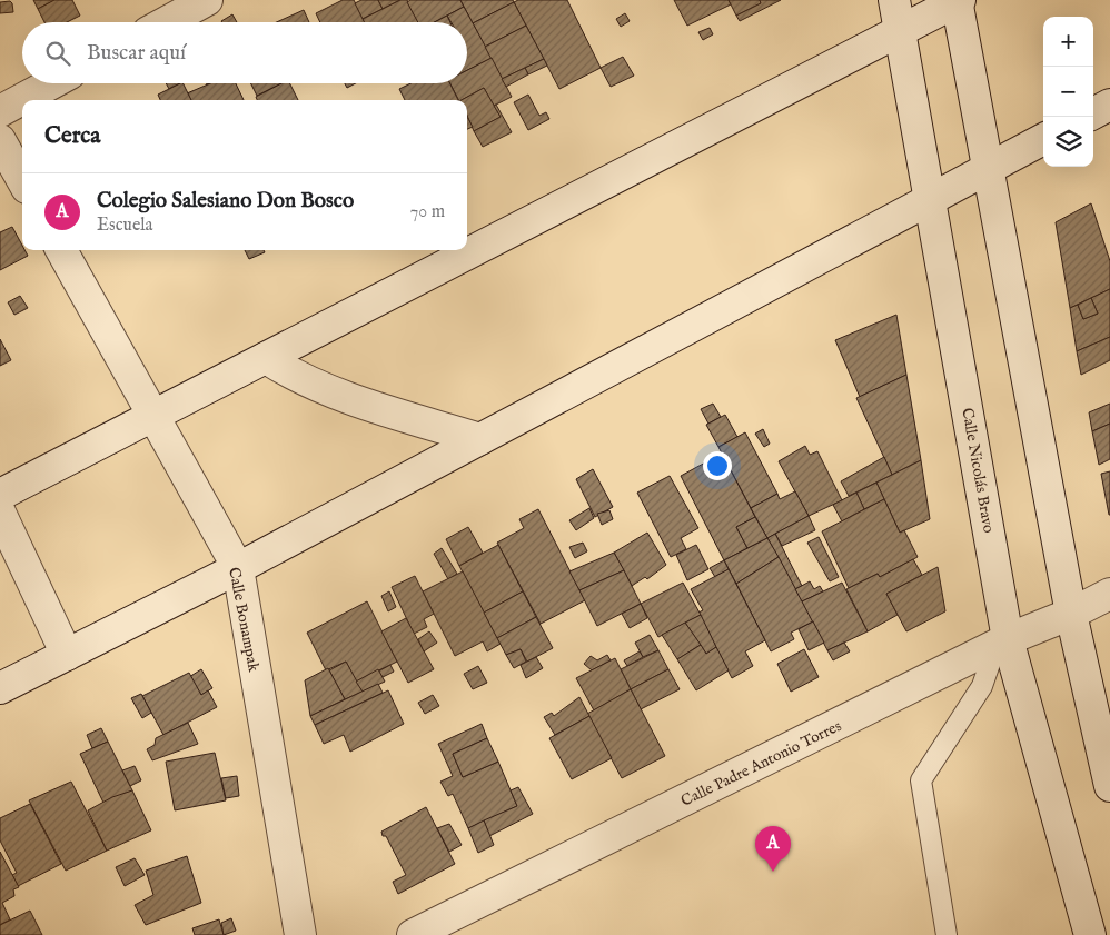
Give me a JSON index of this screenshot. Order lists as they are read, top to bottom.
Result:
{
  "streets": {
    "main road": ["Calle Nicolás Bravo", "Calle Bonampak", "Calle Padre Antonio Torres"]
  },
  "crossings": [
    ["Calle Nicolás Bravo", "Calle Padre Antonio Torres"]
  ],
  "page": {
    "map_buttons": ["+", "−"],
    "search": "Buscar aquí",
    "heading": "Cerca",
    "list": [
      {
        "mark": "A",
        "name": "Colegio Salesiano Don Bosco",
        "note": "Escuela",
        "value": "70 m"
      }
    ],
    "pins": "A"
  }
}
